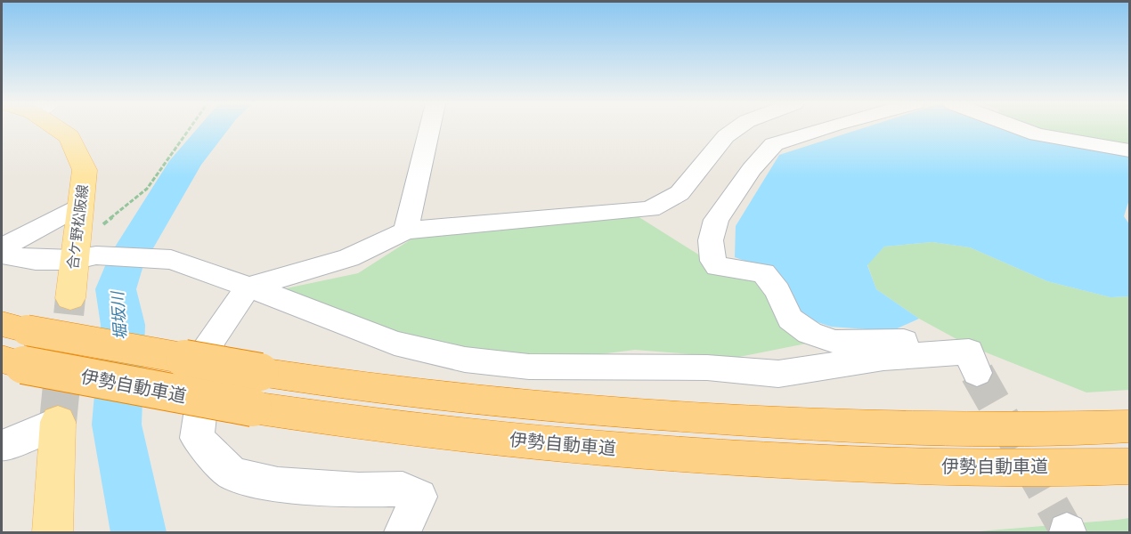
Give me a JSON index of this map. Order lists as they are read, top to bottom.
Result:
{
  "streets": {
    "highway": ["伊勢自動車道"],
    "main road": ["合ケ野松阪線"]
  },
  "water": ["堀坂川"]
}
